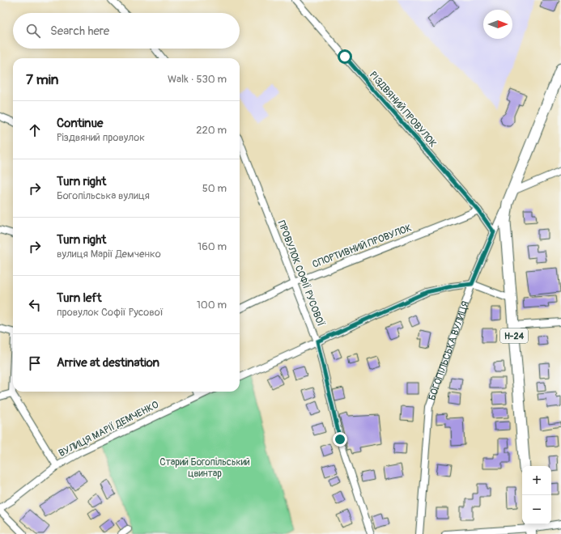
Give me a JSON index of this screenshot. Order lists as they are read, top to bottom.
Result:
{
  "streets": {
    "main road": ["Н-24", "БОГОПІЛЬСЬКА ВУЛИЦЯ"],
    "street": [
      "РІЗДВЯНИЙ ПРОВУЛОК",
      "СПОРТИВНИЙ ПРОВУЛОК",
      "ПРОВУЛОК СОФІЇ РУСОВОЇ",
      "ВУЛИЦЯ МАРІЇ ДЕМЧЕНКО"
    ]
  },
  "crossings": [
    ["РІЗДВЯНИЙ ПРОВУЛОК", "СПОРТИВНИЙ ПРОВУЛОК"],
    ["РІЗДВЯНИЙ ПРОВУЛОК", "БОГОПІЛЬСЬКА ВУЛИЦЯ"],
    ["СПОРТИВНИЙ ПРОВУЛОК", "ПРОВУЛОК СОФІЇ РУСОВОЇ"],
    ["Н-24", "БОГОПІЛЬСЬКА ВУЛИЦЯ"]
  ],
  "parks": ["Старий Богопільський цвинтар"],
  "north": "right",
  "page": {
    "search": "Search here",
    "heading": ["7 min", "Walk · 530 m"],
    "list": [
      ["Continue", "Різдвяний провулок", "220 m"],
      ["Turn right", "Богопільська вулиця", "50 m"],
      ["Turn right", "вулиця Марії Демченко", "160 m"],
      ["Turn left", "провулок Софії Русової", "100 m"],
      "Arrive at destination"
    ],
    "map_buttons": ["+", "−"]
  }
}
